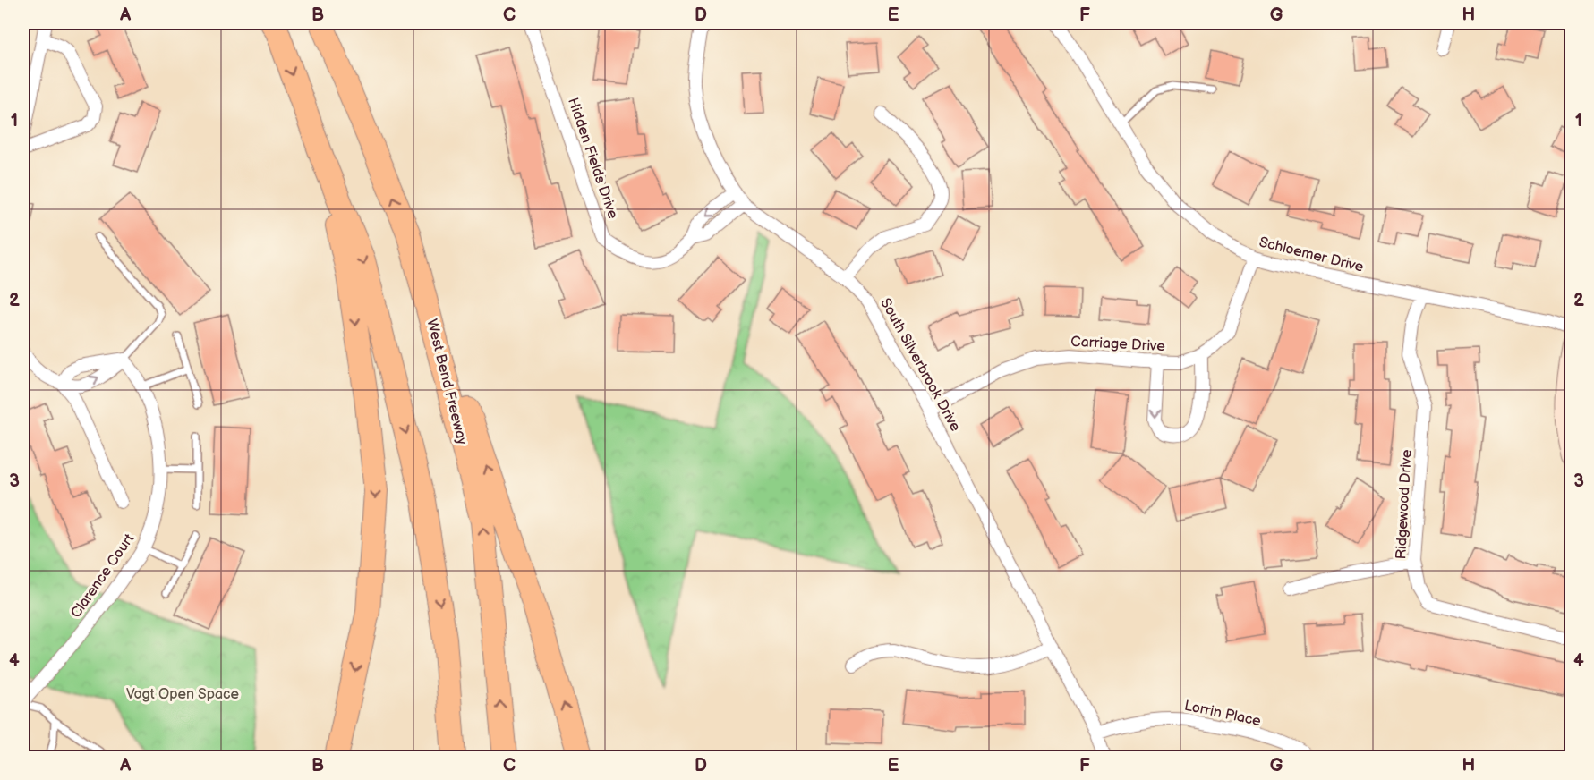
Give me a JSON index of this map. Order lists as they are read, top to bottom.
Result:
{
  "streets": {
    "highway": ["West Bend Freeway"],
    "street": [
      "Hidden Fields Drive",
      "Schloemer Drive",
      "Carriage Drive",
      "South Silverbrook Drive",
      "Ridgewood Drive",
      "Clarence Court",
      "Lorrin Place"
    ]
  },
  "crossings": [
    ["Hidden Fields Drive", "South Silverbrook Drive"],
    ["Schloemer Drive", "Carriage Drive"],
    ["Schloemer Drive", "Ridgewood Drive"],
    ["Carriage Drive", "South Silverbrook Drive"],
    ["South Silverbrook Drive", "Lorrin Place"]
  ],
  "parks": ["Vogt Open Space"],
  "grid": {
    "columns": [
      "A",
      "B",
      "C",
      "D",
      "E",
      "F",
      "G",
      "H"
    ],
    "rows": [
      "1",
      "2",
      "3",
      "4"
    ]
  }
}
